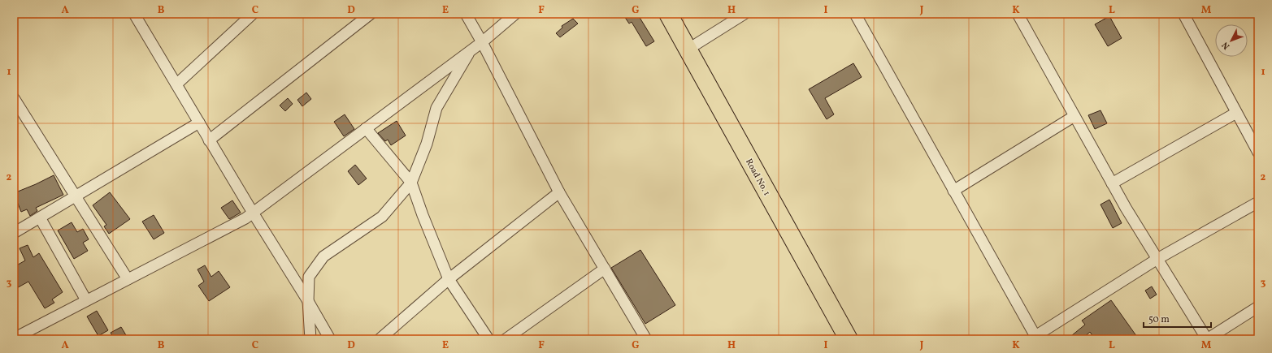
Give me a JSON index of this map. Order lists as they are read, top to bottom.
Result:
{
  "streets": {
    "highway": ["Road No. 1"]
  },
  "scale_bar": "50 m",
  "north": "bottom left",
  "grid": {
    "columns": [
      "A",
      "B",
      "C",
      "D",
      "E",
      "F",
      "G",
      "H",
      "I",
      "J",
      "K",
      "L",
      "M"
    ],
    "rows": ["1", "2", "3"]
  }
}
